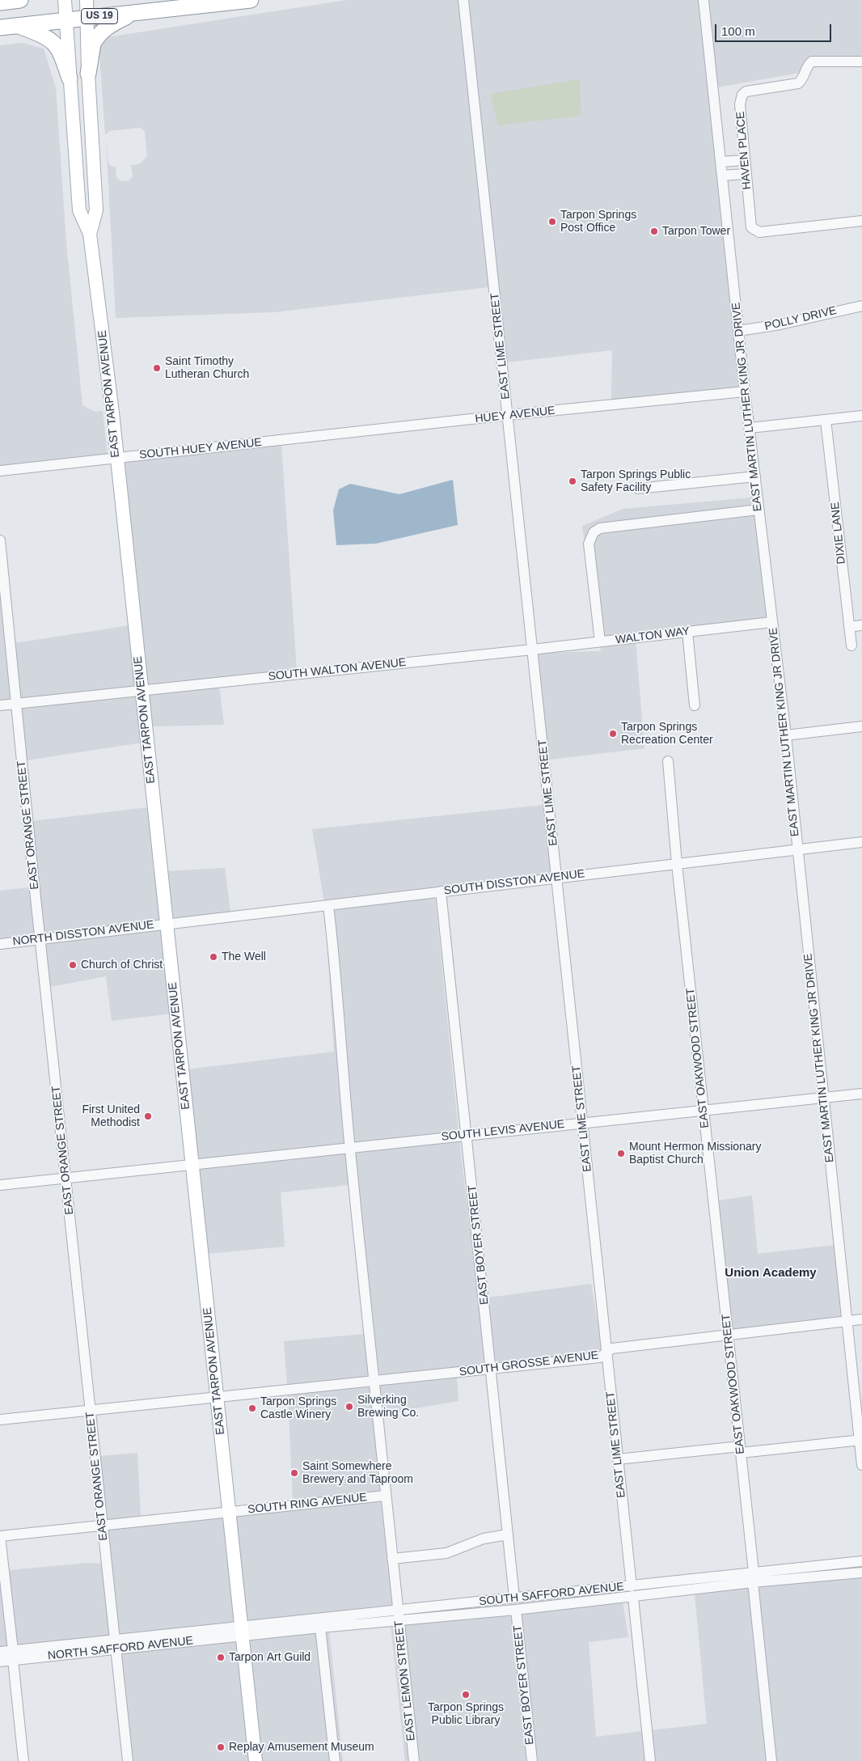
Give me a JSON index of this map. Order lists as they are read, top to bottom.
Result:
{
  "streets": {
    "highway": ["US 19"],
    "main road": ["EAST TARPON AVENUE"],
    "street": [
      "HAVEN PLACE",
      "POLLY DRIVE",
      "EAST LIME STREET",
      "EAST MARTIN LUTHER KING JR DRIVE",
      "HUEY AVENUE",
      "SOUTH HUEY AVENUE",
      "DIXIE LANE",
      "WALTON WAY",
      "SOUTH WALTON AVENUE",
      "EAST ORANGE STREET",
      "SOUTH DISSTON AVENUE",
      "NORTH DISSTON AVENUE",
      "EAST OAKWOOD STREET",
      "SOUTH LEVIS AVENUE",
      "EAST BOYER STREET",
      "SOUTH GROSSE AVENUE",
      "SOUTH RING AVENUE",
      "SOUTH SAFFORD AVENUE",
      "NORTH SAFFORD AVENUE",
      "EAST LEMON STREET"
    ]
  },
  "crossings": [
    ["US 19", "EAST TARPON AVENUE"],
    ["POLLY DRIVE", "EAST MARTIN LUTHER KING JR DRIVE"],
    ["EAST LIME STREET", "HUEY AVENUE"],
    ["EAST LIME STREET", "WALTON WAY"],
    ["EAST LIME STREET", "SOUTH WALTON AVENUE"],
    ["EAST LIME STREET", "SOUTH DISSTON AVENUE"],
    ["EAST LIME STREET", "SOUTH LEVIS AVENUE"],
    ["EAST LIME STREET", "SOUTH GROSSE AVENUE"],
    ["EAST LIME STREET", "SOUTH SAFFORD AVENUE"],
    ["EAST TARPON AVENUE", "SOUTH HUEY AVENUE"],
    ["EAST TARPON AVENUE", "SOUTH WALTON AVENUE"],
    ["EAST TARPON AVENUE", "SOUTH DISSTON AVENUE"],
    ["EAST TARPON AVENUE", "NORTH DISSTON AVENUE"],
    ["EAST TARPON AVENUE", "SOUTH LEVIS AVENUE"],
    ["EAST TARPON AVENUE", "SOUTH GROSSE AVENUE"],
    ["EAST TARPON AVENUE", "SOUTH RING AVENUE"],
    ["EAST TARPON AVENUE", "SOUTH SAFFORD AVENUE"],
    ["EAST TARPON AVENUE", "NORTH SAFFORD AVENUE"],
    ["EAST MARTIN LUTHER KING JR DRIVE", "HUEY AVENUE"],
    ["EAST MARTIN LUTHER KING JR DRIVE", "WALTON WAY"],
    ["EAST MARTIN LUTHER KING JR DRIVE", "SOUTH DISSTON AVENUE"],
    ["EAST MARTIN LUTHER KING JR DRIVE", "SOUTH LEVIS AVENUE"],
    ["EAST MARTIN LUTHER KING JR DRIVE", "SOUTH GROSSE AVENUE"],
    ["HUEY AVENUE", "SOUTH HUEY AVENUE"],
    ["WALTON WAY", "SOUTH WALTON AVENUE"],
    ["SOUTH WALTON AVENUE", "EAST ORANGE STREET"],
    ["EAST ORANGE STREET", "NORTH DISSTON AVENUE"],
    ["EAST ORANGE STREET", "SOUTH LEVIS AVENUE"],
    ["EAST ORANGE STREET", "SOUTH GROSSE AVENUE"],
    ["EAST ORANGE STREET", "SOUTH RING AVENUE"],
    ["EAST ORANGE STREET", "NORTH SAFFORD AVENUE"],
    ["SOUTH DISSTON AVENUE", "NORTH DISSTON AVENUE"],
    ["SOUTH DISSTON AVENUE", "EAST OAKWOOD STREET"],
    ["SOUTH DISSTON AVENUE", "EAST BOYER STREET"],
    ["SOUTH DISSTON AVENUE", "EAST LEMON STREET"],
    ["EAST OAKWOOD STREET", "SOUTH LEVIS AVENUE"],
    ["EAST OAKWOOD STREET", "SOUTH GROSSE AVENUE"],
    ["EAST OAKWOOD STREET", "SOUTH SAFFORD AVENUE"],
    ["SOUTH LEVIS AVENUE", "EAST BOYER STREET"],
    ["SOUTH LEVIS AVENUE", "EAST LEMON STREET"],
    ["EAST BOYER STREET", "SOUTH GROSSE AVENUE"],
    ["EAST BOYER STREET", "SOUTH SAFFORD AVENUE"],
    ["SOUTH GROSSE AVENUE", "EAST LEMON STREET"],
    ["SOUTH RING AVENUE", "EAST LEMON STREET"],
    ["SOUTH SAFFORD AVENUE", "NORTH SAFFORD AVENUE"],
    ["SOUTH SAFFORD AVENUE", "EAST LEMON STREET"]
  ],
  "districts": ["Union Academy"],
  "places": [
    "Tarpon Springs Post Office",
    "Tarpon Tower",
    "Saint Timothy Lutheran Church",
    "Tarpon Springs Public Safety Facility",
    "Tarpon Springs Recreation Center",
    "The Well",
    "Church of Christ",
    "First United Methodist",
    "Mount Hermon Missionary Baptist Church",
    "Silverking Brewing Co.",
    "Tarpon Springs Castle Winery",
    "Saint Somewhere Brewery and Taproom",
    "Tarpon Art Guild",
    "Tarpon Springs Public Library",
    "Replay Amusement Museum"
  ],
  "scale_bar": "100 m"
}
